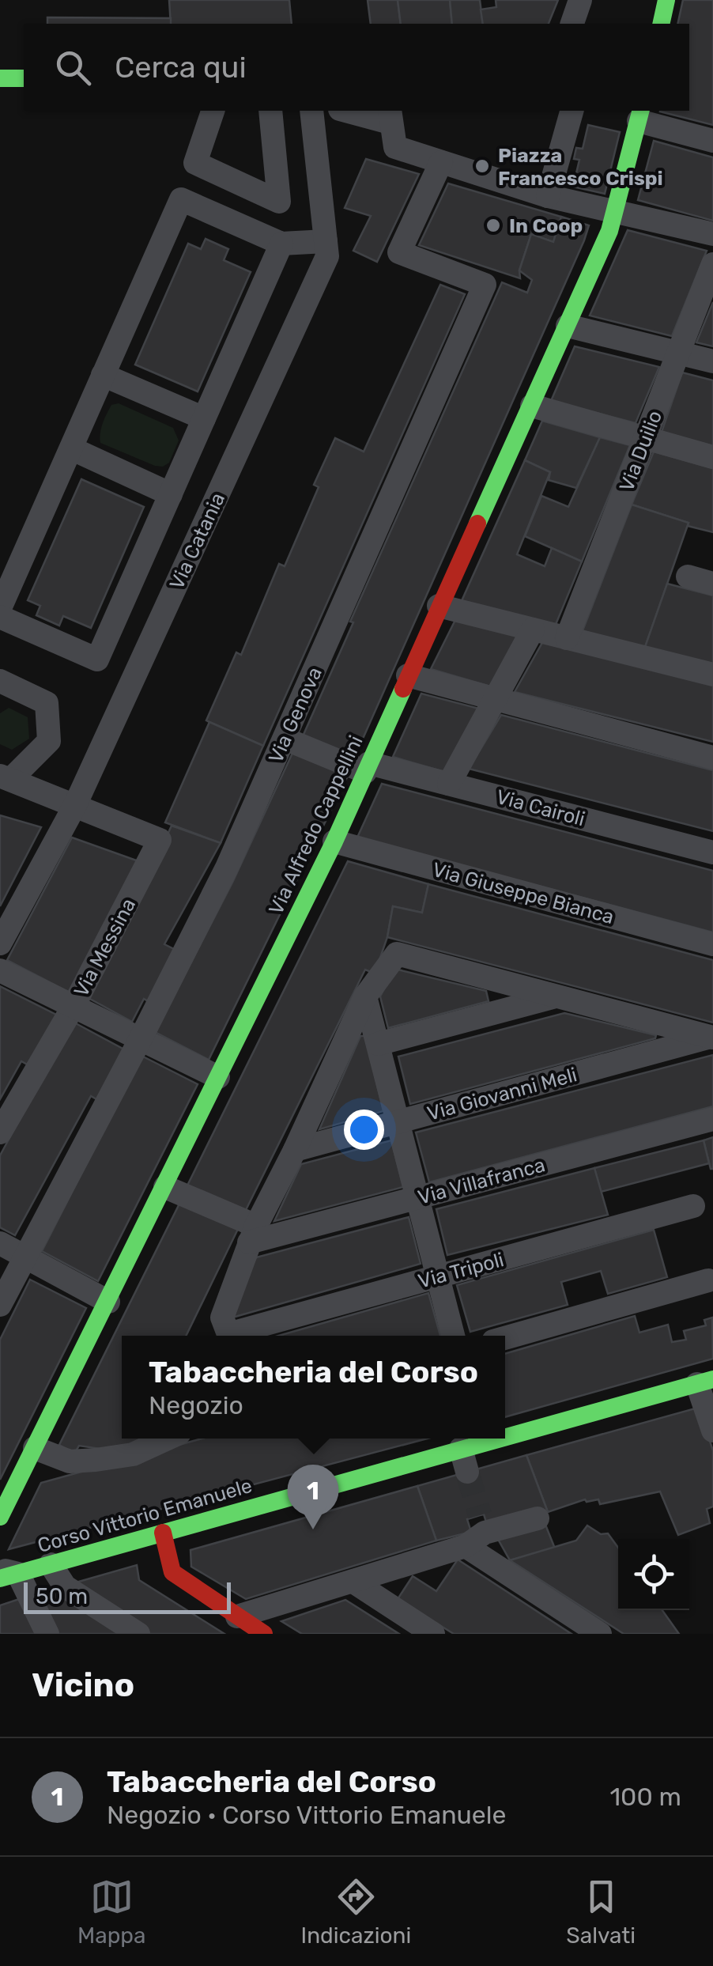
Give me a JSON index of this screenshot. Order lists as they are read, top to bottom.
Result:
{
  "streets": {
    "street": [
      "Via Duilio",
      "Via Catania",
      "Via Genova",
      "Via Cairoli",
      "Via Alfredo Cappellini",
      "Via Giuseppe Bianca",
      "Via Messina",
      "Via Giovanni Meli",
      "Via Villafranca",
      "Via Tripoli",
      "Corso Vittorio Emanuele"
    ]
  },
  "crossings": [
    ["Via Catania", "Via Messina"],
    ["Via Genova", "Via Cairoli"],
    ["Via Cairoli", "Via Alfredo Cappellini"],
    ["Via Alfredo Cappellini", "Via Giuseppe Bianca"],
    ["Via Villafranca", "Via Tripoli"]
  ],
  "places": ["Piazza Francesco Crispi", "In Coop"],
  "scale_bar": "50 m",
  "page": {
    "search": "Cerca qui",
    "popup": ["Tabaccheria del Corso", "Negozio"],
    "pins": "1",
    "scale": "50 m",
    "heading": "Vicino",
    "list": [
      {
        "mark": "1",
        "name": "Tabaccheria del Corso",
        "note": "Negozio · Corso Vittorio Emanuele",
        "value": "100 m"
      }
    ],
    "nav": ["Mappa", "Indicazioni", "Salvati"]
  }
}
